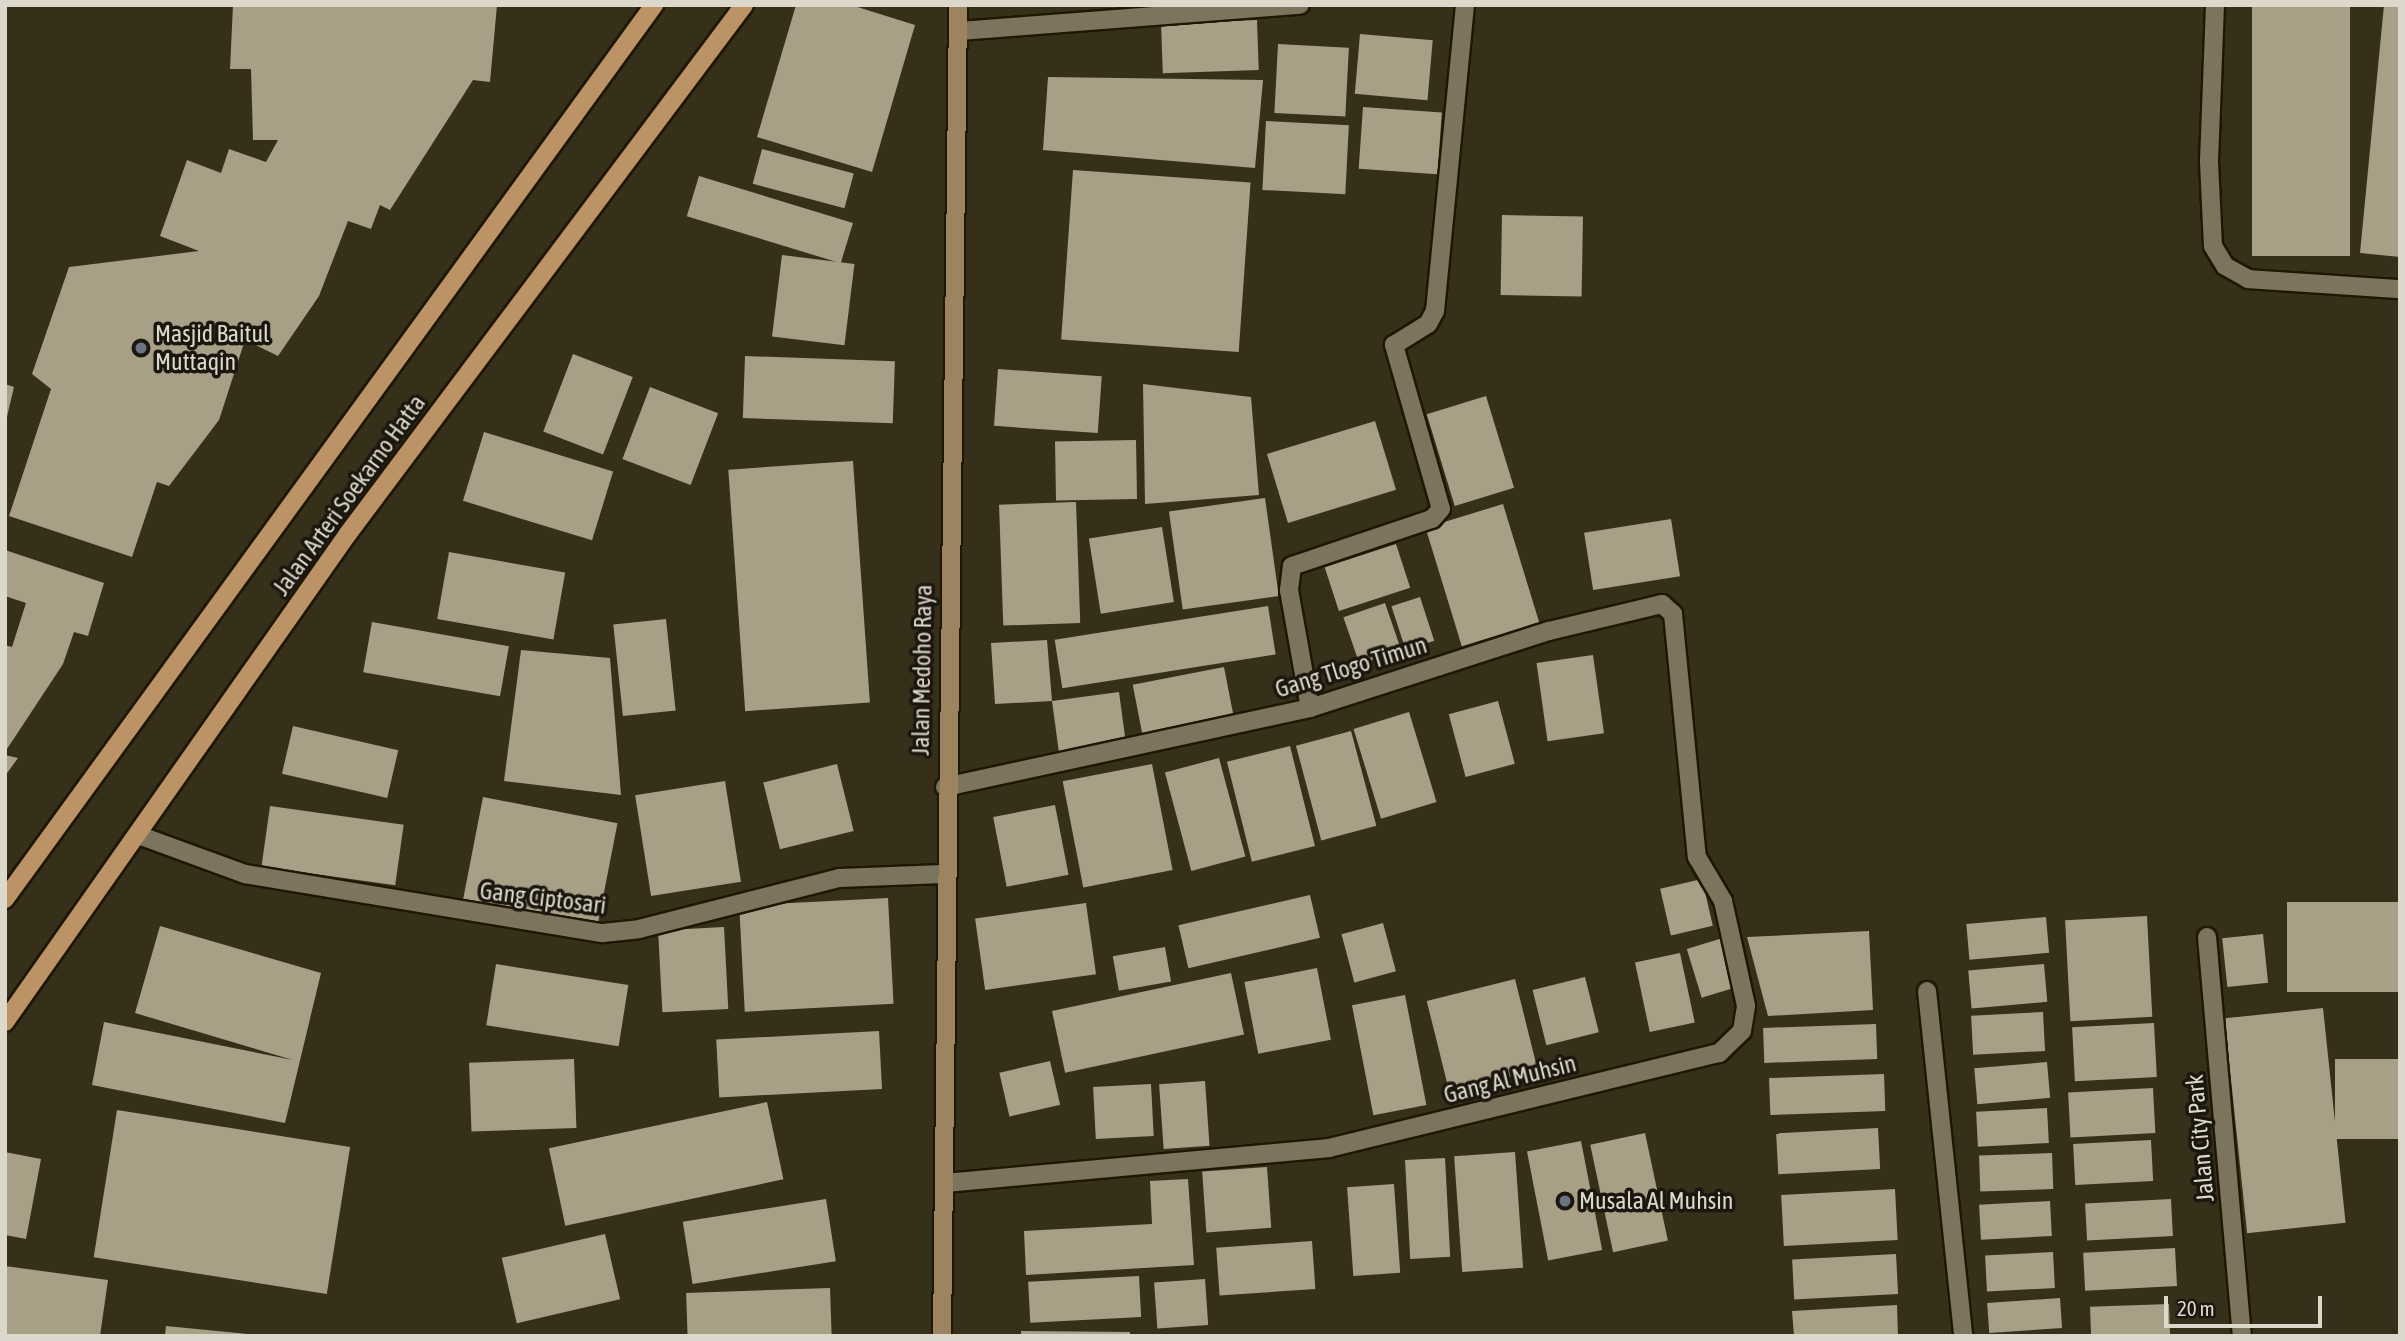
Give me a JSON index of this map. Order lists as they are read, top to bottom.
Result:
{
  "streets": {
    "main road": ["Jalan Arteri Soekarno Hatta"],
    "street": [
      "Gang Tlogo Timun",
      "Jalan Medoho Raya",
      "Gang Ciptosari",
      "Gang Al Muhsin",
      "Jalan City Park"
    ]
  },
  "crossings": [
    ["Jalan Arteri Soekarno Hatta", "Gang Ciptosari"],
    ["Gang Tlogo Timun", "Jalan Medoho Raya"],
    ["Gang Tlogo Timun", "Gang Al Muhsin"],
    ["Jalan Medoho Raya", "Gang Ciptosari"],
    ["Jalan Medoho Raya", "Gang Al Muhsin"]
  ],
  "places": ["Masjid Baitul Muttaqin", "Musala Al Muhsin"],
  "scale_bar": "20 m"
}
